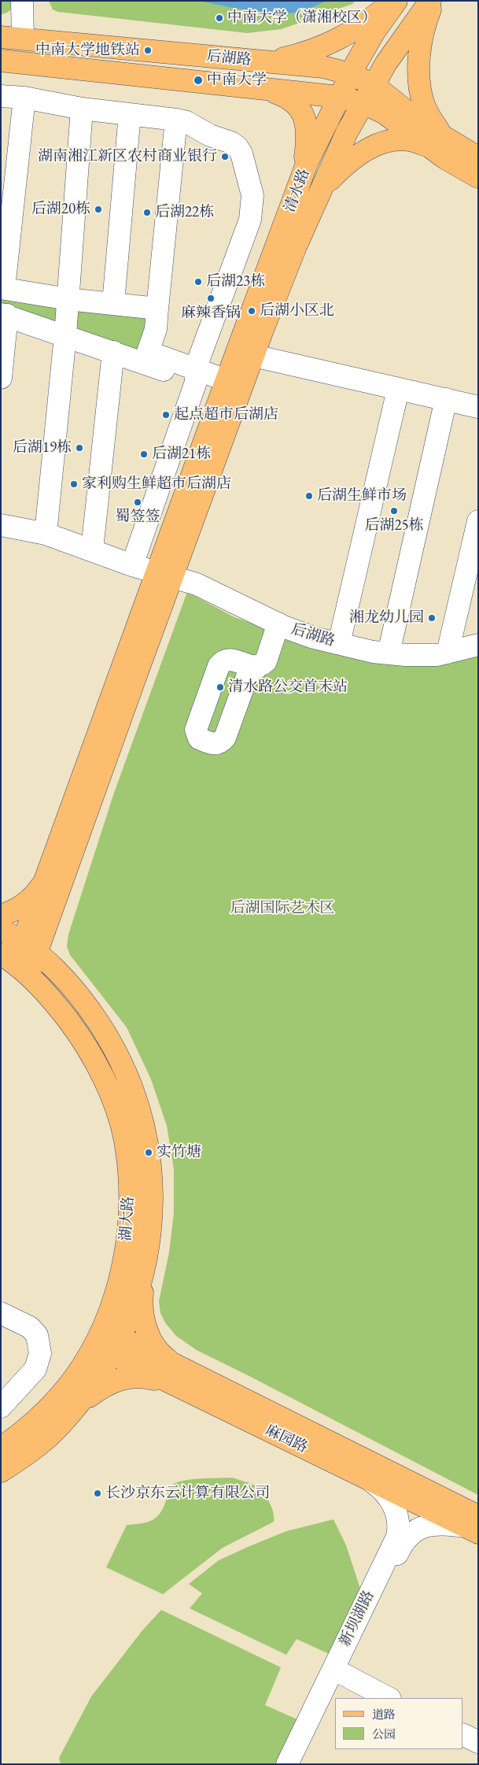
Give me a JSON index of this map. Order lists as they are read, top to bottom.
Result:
{
  "streets": {
    "main road": [
      "后湖路",
      "清水路",
      "湖大路",
      "麻园路"
    ],
    "street": ["新坝湖路"]
  },
  "crossings": [
    ["后湖路", "清水路"],
    ["湖大路", "麻园路"],
    ["麻园路", "新坝湖路"]
  ],
  "parks": ["后湖国际艺术区"],
  "places": [
    "中南大学（潇湘校区）",
    "中南大学地铁站",
    "中南大学",
    "湖南湘江新区农村商业银行",
    "后湖20栋",
    "后湖22栋",
    "后湖23栋",
    "麻辣香锅",
    "后湖小区北",
    "起点超市后湖店",
    "后湖19栋",
    "后湖21栋",
    "家利购生鲜超市后湖店",
    "后湖生鲜市场",
    "蜀签签",
    "后湖25栋",
    "湘龙幼儿园",
    "清水路公交首末站",
    "实竹塘",
    "长沙京东云计算有限公司"
  ],
  "legend": ["道路", "公园"]
}
